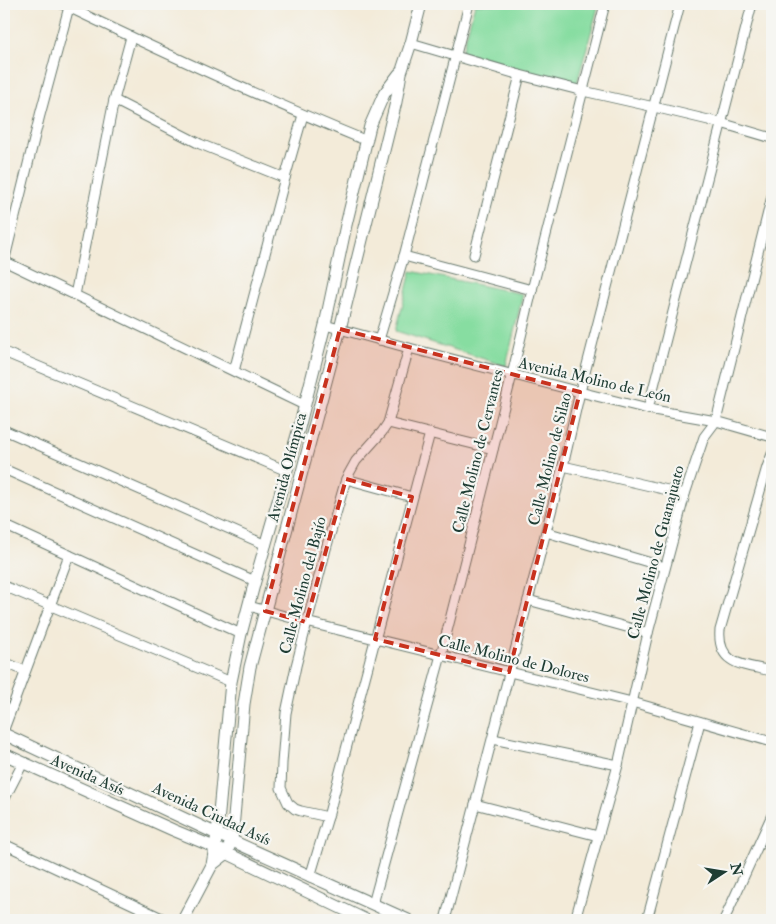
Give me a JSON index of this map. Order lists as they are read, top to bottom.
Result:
{
  "streets": {
    "street": [
      "Avenida Molino de León",
      "Calle Molino de Cervantes",
      "Calle Molino de Silao",
      "Avenida Olímpica",
      "Calle Molino de Guanajuato",
      "Calle Molino del Bajío",
      "Calle Molino de Dolores",
      "Avenida Asís",
      "Avenida Ciudad Asís"
    ]
  },
  "crossings": [
    ["Avenida Molino de León", "Calle Molino de Cervantes"],
    ["Avenida Molino de León", "Calle Molino de Silao"],
    ["Avenida Molino de León", "Avenida Olímpica"],
    ["Avenida Molino de León", "Calle Molino de Guanajuato"],
    ["Avenida Molino de León", "Calle Molino del Bajío"],
    ["Calle Molino de Cervantes", "Calle Molino de Dolores"],
    ["Calle Molino de Cervantes", "Avenida Ciudad Asís"],
    ["Calle Molino de Silao", "Calle Molino de Dolores"],
    ["Avenida Olímpica", "Calle Molino de Dolores"],
    ["Avenida Olímpica", "Avenida Asís"],
    ["Avenida Olímpica", "Avenida Ciudad Asís"],
    ["Calle Molino de Guanajuato", "Calle Molino de Dolores"],
    ["Calle Molino del Bajío", "Calle Molino de Dolores"],
    ["Avenida Asís", "Avenida Ciudad Asís"]
  ],
  "north": "right"
}
